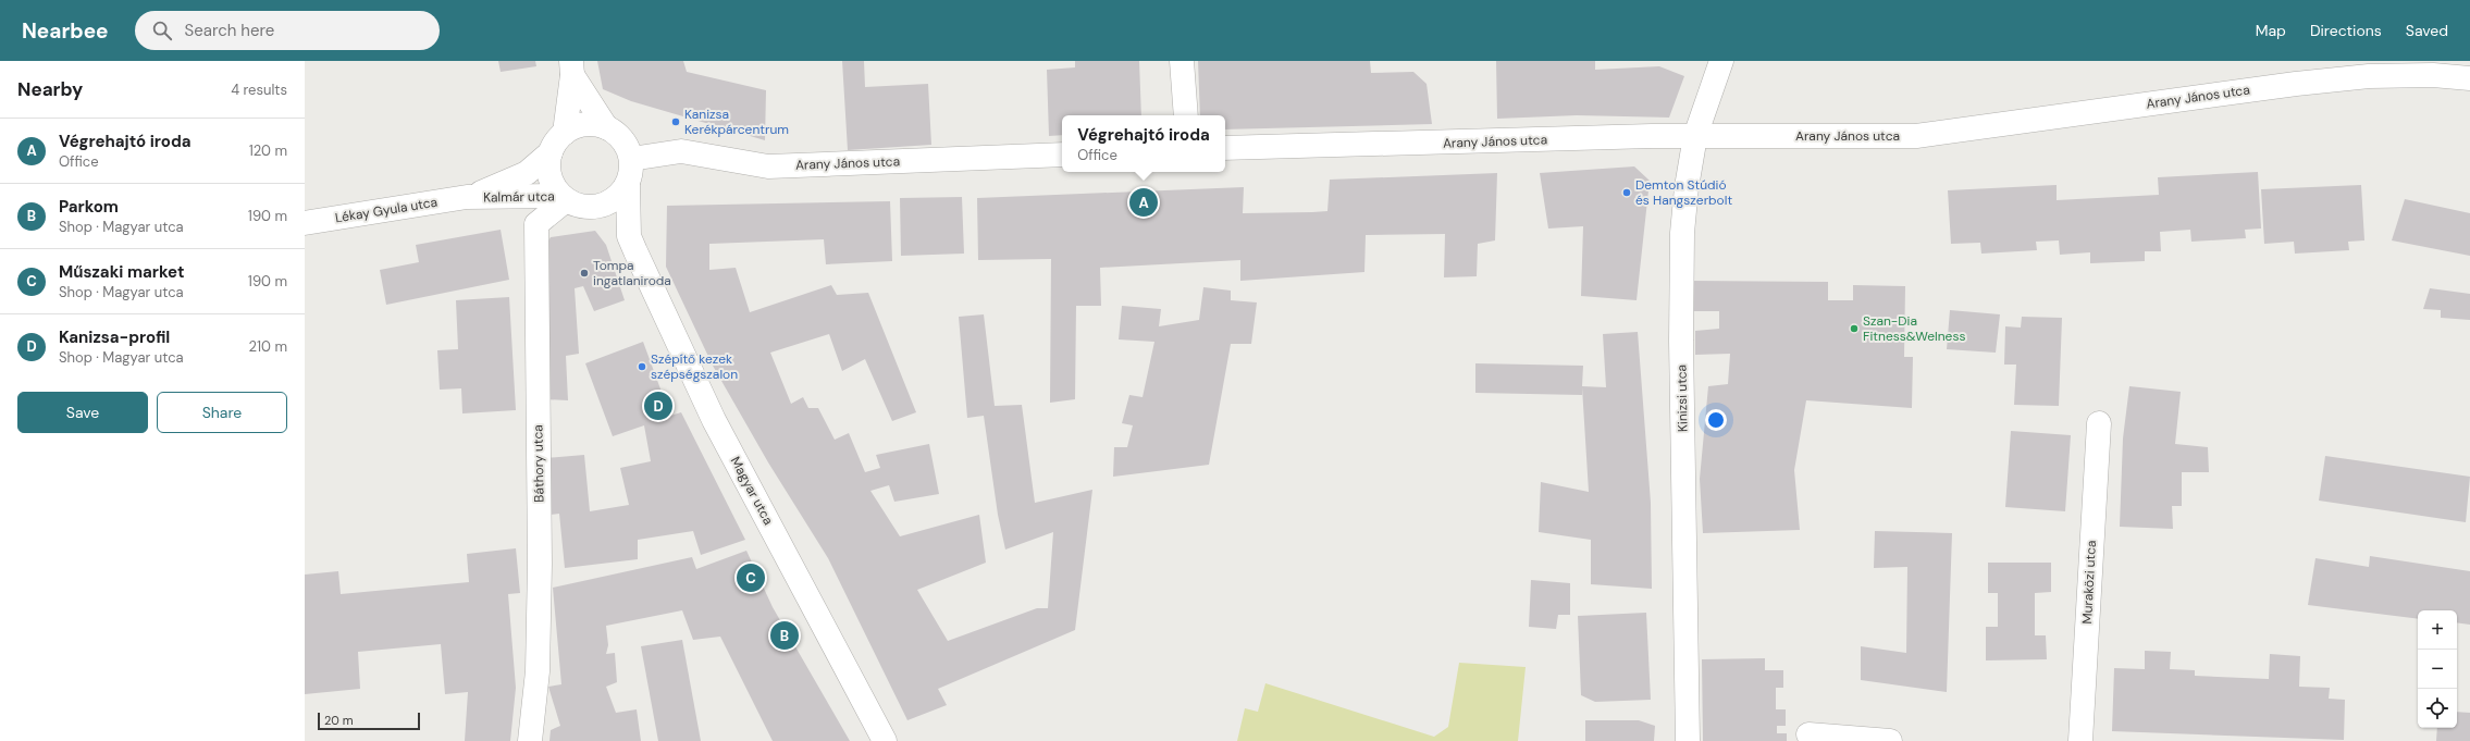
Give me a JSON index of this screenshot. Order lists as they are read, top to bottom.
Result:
{
  "streets": {
    "street": [
      "Arany János utca",
      "Kalmár utca",
      "Lékay Gyula utca",
      "Kinizsi utca",
      "Báthory utca",
      "Magyar utca",
      "Muraközi utca"
    ]
  },
  "crossings": [
    ["Arany János utca", "Kalmár utca"],
    ["Arany János utca", "Kinizsi utca"],
    ["Arany János utca", "Báthory utca"],
    ["Arany János utca", "Magyar utca"],
    ["Kalmár utca", "Lékay Gyula utca"],
    ["Kalmár utca", "Báthory utca"],
    ["Kalmár utca", "Magyar utca"],
    ["Báthory utca", "Magyar utca"]
  ],
  "places": [
    "Kanizsa Kerékpárcentrum",
    "Demton Stúdió és Hangszerbolt",
    "Tompa ingatlaniroda",
    "Szan-Dia Fitness&Welness",
    "Szépítő kezek szépségszalon"
  ],
  "scale_bar": "20 m",
  "page": {
    "header": "Nearbee",
    "search": "Search here",
    "nav": ["Map", "Directions", "Saved"],
    "heading": ["Nearby", "4 results"],
    "popup": ["Végrehajtó iroda", "Office"],
    "list": [
      {
        "mark": "A",
        "name": "Végrehajtó iroda",
        "note": "Office",
        "value": "120 m"
      },
      {
        "mark": "B",
        "name": "Parkom",
        "note": "Shop · Magyar utca",
        "value": "190 m"
      },
      {
        "mark": "C",
        "name": "Műszaki market",
        "note": "Shop · Magyar utca",
        "value": "190 m"
      },
      {
        "mark": "D",
        "name": "Kanizsa-profil",
        "note": "Shop · Magyar utca",
        "value": "210 m"
      }
    ],
    "pins": [
      "A",
      "D",
      "C",
      "B"
    ],
    "buttons": ["Save", "Share"],
    "map_buttons": ["+", "−"],
    "scale": "20 m"
  }
}
